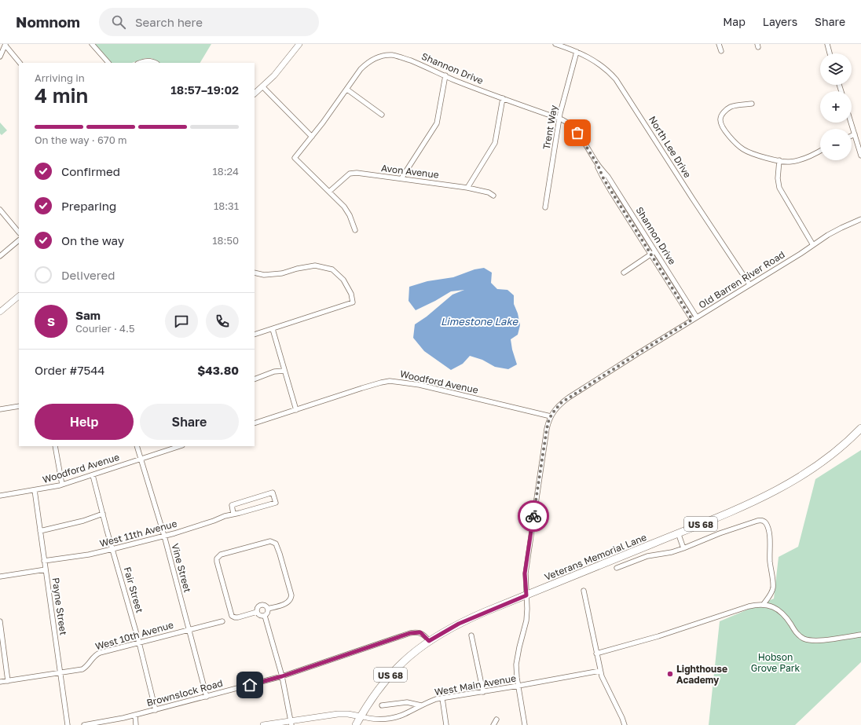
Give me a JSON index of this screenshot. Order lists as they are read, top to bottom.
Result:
{
  "streets": {
    "main road": ["US 68", "Veterans Memorial Lane"],
    "street": [
      "Shannon Drive",
      "Trent Way",
      "North Lee Drive",
      "Avon Avenue",
      "Old Barren River Road",
      "Woodford Avenue",
      "West 11th Avenue",
      "Vine Street",
      "Fair Street",
      "Payne Street",
      "West 10th Avenue",
      "West Main Avenue",
      "Brownslock Road"
    ]
  },
  "crossings": [
    ["Shannon Drive", "Trent Way"],
    ["Shannon Drive", "Avon Avenue"],
    ["Shannon Drive", "Old Barren River Road"],
    ["Trent Way", "North Lee Drive"],
    ["North Lee Drive", "Old Barren River Road"],
    ["Old Barren River Road", "Woodford Avenue"],
    ["Old Barren River Road", "Veterans Memorial Lane"],
    ["Old Barren River Road", "West Main Avenue"],
    ["Woodford Avenue", "Vine Street"],
    ["Woodford Avenue", "Fair Street"],
    ["Woodford Avenue", "Payne Street"],
    ["West 11th Avenue", "Vine Street"],
    ["West 11th Avenue", "Fair Street"],
    ["West 11th Avenue", "Payne Street"],
    ["Veterans Memorial Lane", "West Main Avenue"],
    ["Veterans Memorial Lane", "Brownslock Road"],
    ["Vine Street", "West 10th Avenue"],
    ["Vine Street", "Brownslock Road"],
    ["Fair Street", "West 10th Avenue"],
    ["Fair Street", "Brownslock Road"],
    ["Payne Street", "West 10th Avenue"]
  ],
  "water": ["Limestone Lake"],
  "parks": ["Hobson Grove Park"],
  "places": ["Lighthouse Academy"],
  "page": {
    "header": "Nomnom",
    "search": "Search here",
    "nav": ["Map", "Layers", "Share"],
    "map_buttons": ["+", "−"],
    "heading": ["4 min", "Arriving in", "18:57–19:02"],
    "panel": [
      "Sam",
      "Courier · 4.5",
      "Order #7544",
      "$43.80"
    ],
    "bar": "On the way · 670 m",
    "list": [
      ["Confirmed", "18:24"],
      ["Preparing", "18:31"],
      ["On the way", "18:50"],
      "Delivered"
    ],
    "round": "S",
    "buttons": ["Help", "Share"]
  }
}
